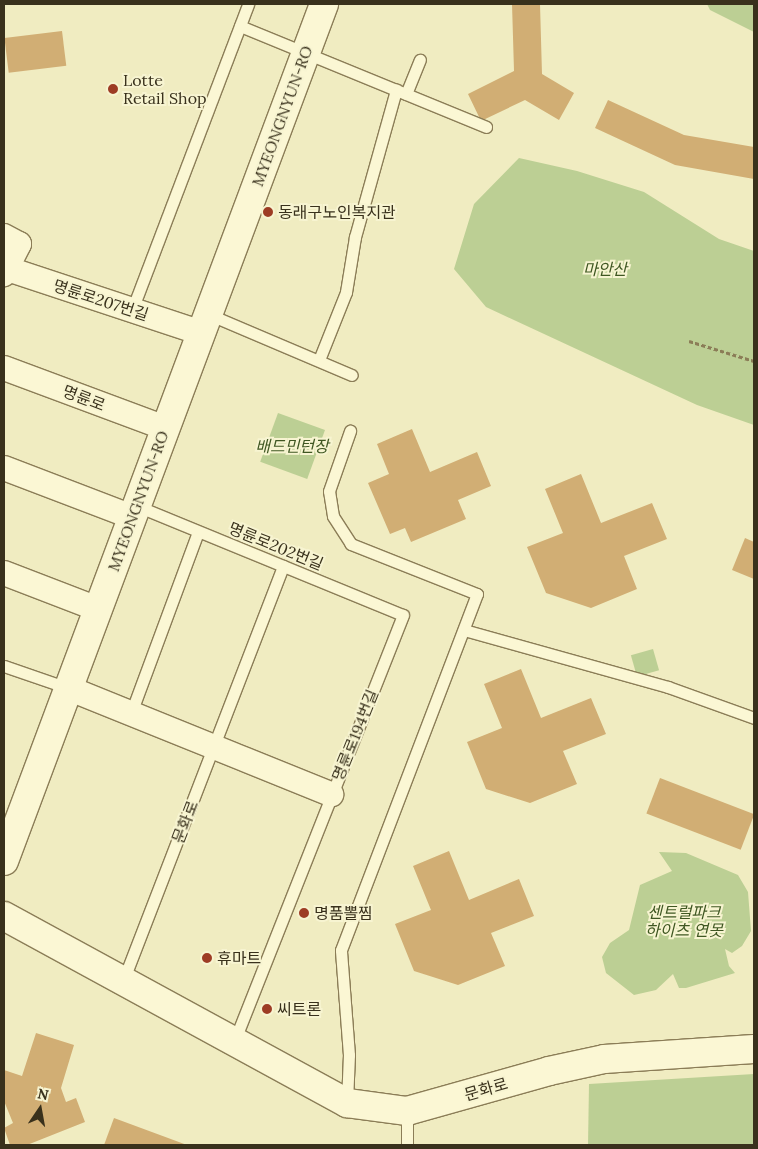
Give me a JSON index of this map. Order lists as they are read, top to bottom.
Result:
{
  "streets": {
    "main road": ["MYEONGNYUN-RO", "문화로"],
    "street": ["명륜로207번길", "명륜로", "명륜로194번길"],
    "lane": ["명륜로202번길"]
  },
  "crossings": [
    ["MYEONGNYUN-RO", "명륜로207번길"],
    ["MYEONGNYUN-RO", "명륜로"],
    ["MYEONGNYUN-RO", "명륜로202번길"],
    ["MYEONGNYUN-RO", "명륜로194번길"],
    ["명륜로202번길", "명륜로194번길"],
    ["명륜로194번길", "문화로"]
  ],
  "parks": ["마안산", "배드민턴장", "센트럴파크 하이츠 연못"],
  "places": [
    "Lotte Retail Shop",
    "동래구노인복지관",
    "명품뽈찜",
    "휴마트",
    "씨트론"
  ],
  "north": "top"
}
